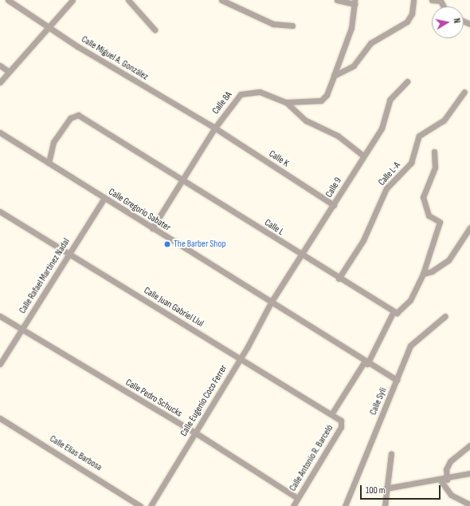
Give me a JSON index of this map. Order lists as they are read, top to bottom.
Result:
{
  "streets": {
    "street": [
      "Calle Miguel A. González",
      "Calle 8A",
      "Calle K",
      "Calle L-A",
      "Calle 9",
      "Calle Gregorio Sabater",
      "Calle L",
      "Calle Rafael Martínez Nadal",
      "Calle Juan Gabriel Llul",
      "Calle Pedro Schucks",
      "Calle Eugenio Coco Ferrer",
      "Calle Syli",
      "Calle Elías Barbosa",
      "Calle Antonio R. Barceló"
    ]
  },
  "crossings": [
    ["Calle Miguel A. González", "Calle 8A"],
    ["Calle Miguel A. González", "Calle K"],
    ["Calle 8A", "Calle K"],
    ["Calle 8A", "Calle 9"],
    ["Calle 8A", "Calle Gregorio Sabater"],
    ["Calle 8A", "Calle L"],
    ["Calle K", "Calle 9"],
    ["Calle L-A", "Calle L"],
    ["Calle 9", "Calle Gregorio Sabater"],
    ["Calle 9", "Calle L"],
    ["Calle 9", "Calle Eugenio Coco Ferrer"],
    ["Calle Gregorio Sabater", "Calle L"],
    ["Calle Gregorio Sabater", "Calle Rafael Martínez Nadal"],
    ["Calle Gregorio Sabater", "Calle Eugenio Coco Ferrer"],
    ["Calle Gregorio Sabater", "Calle Syli"],
    ["Calle Rafael Martínez Nadal", "Calle Juan Gabriel Llul"],
    ["Calle Rafael Martínez Nadal", "Calle Pedro Schucks"],
    ["Calle Juan Gabriel Llul", "Calle Eugenio Coco Ferrer"],
    ["Calle Juan Gabriel Llul", "Calle Antonio R. Barceló"],
    ["Calle Pedro Schucks", "Calle Eugenio Coco Ferrer"],
    ["Calle Pedro Schucks", "Calle Antonio R. Barceló"]
  ],
  "places": ["The Barber Shop"],
  "scale_bar": "100 m",
  "north": "right"
}
